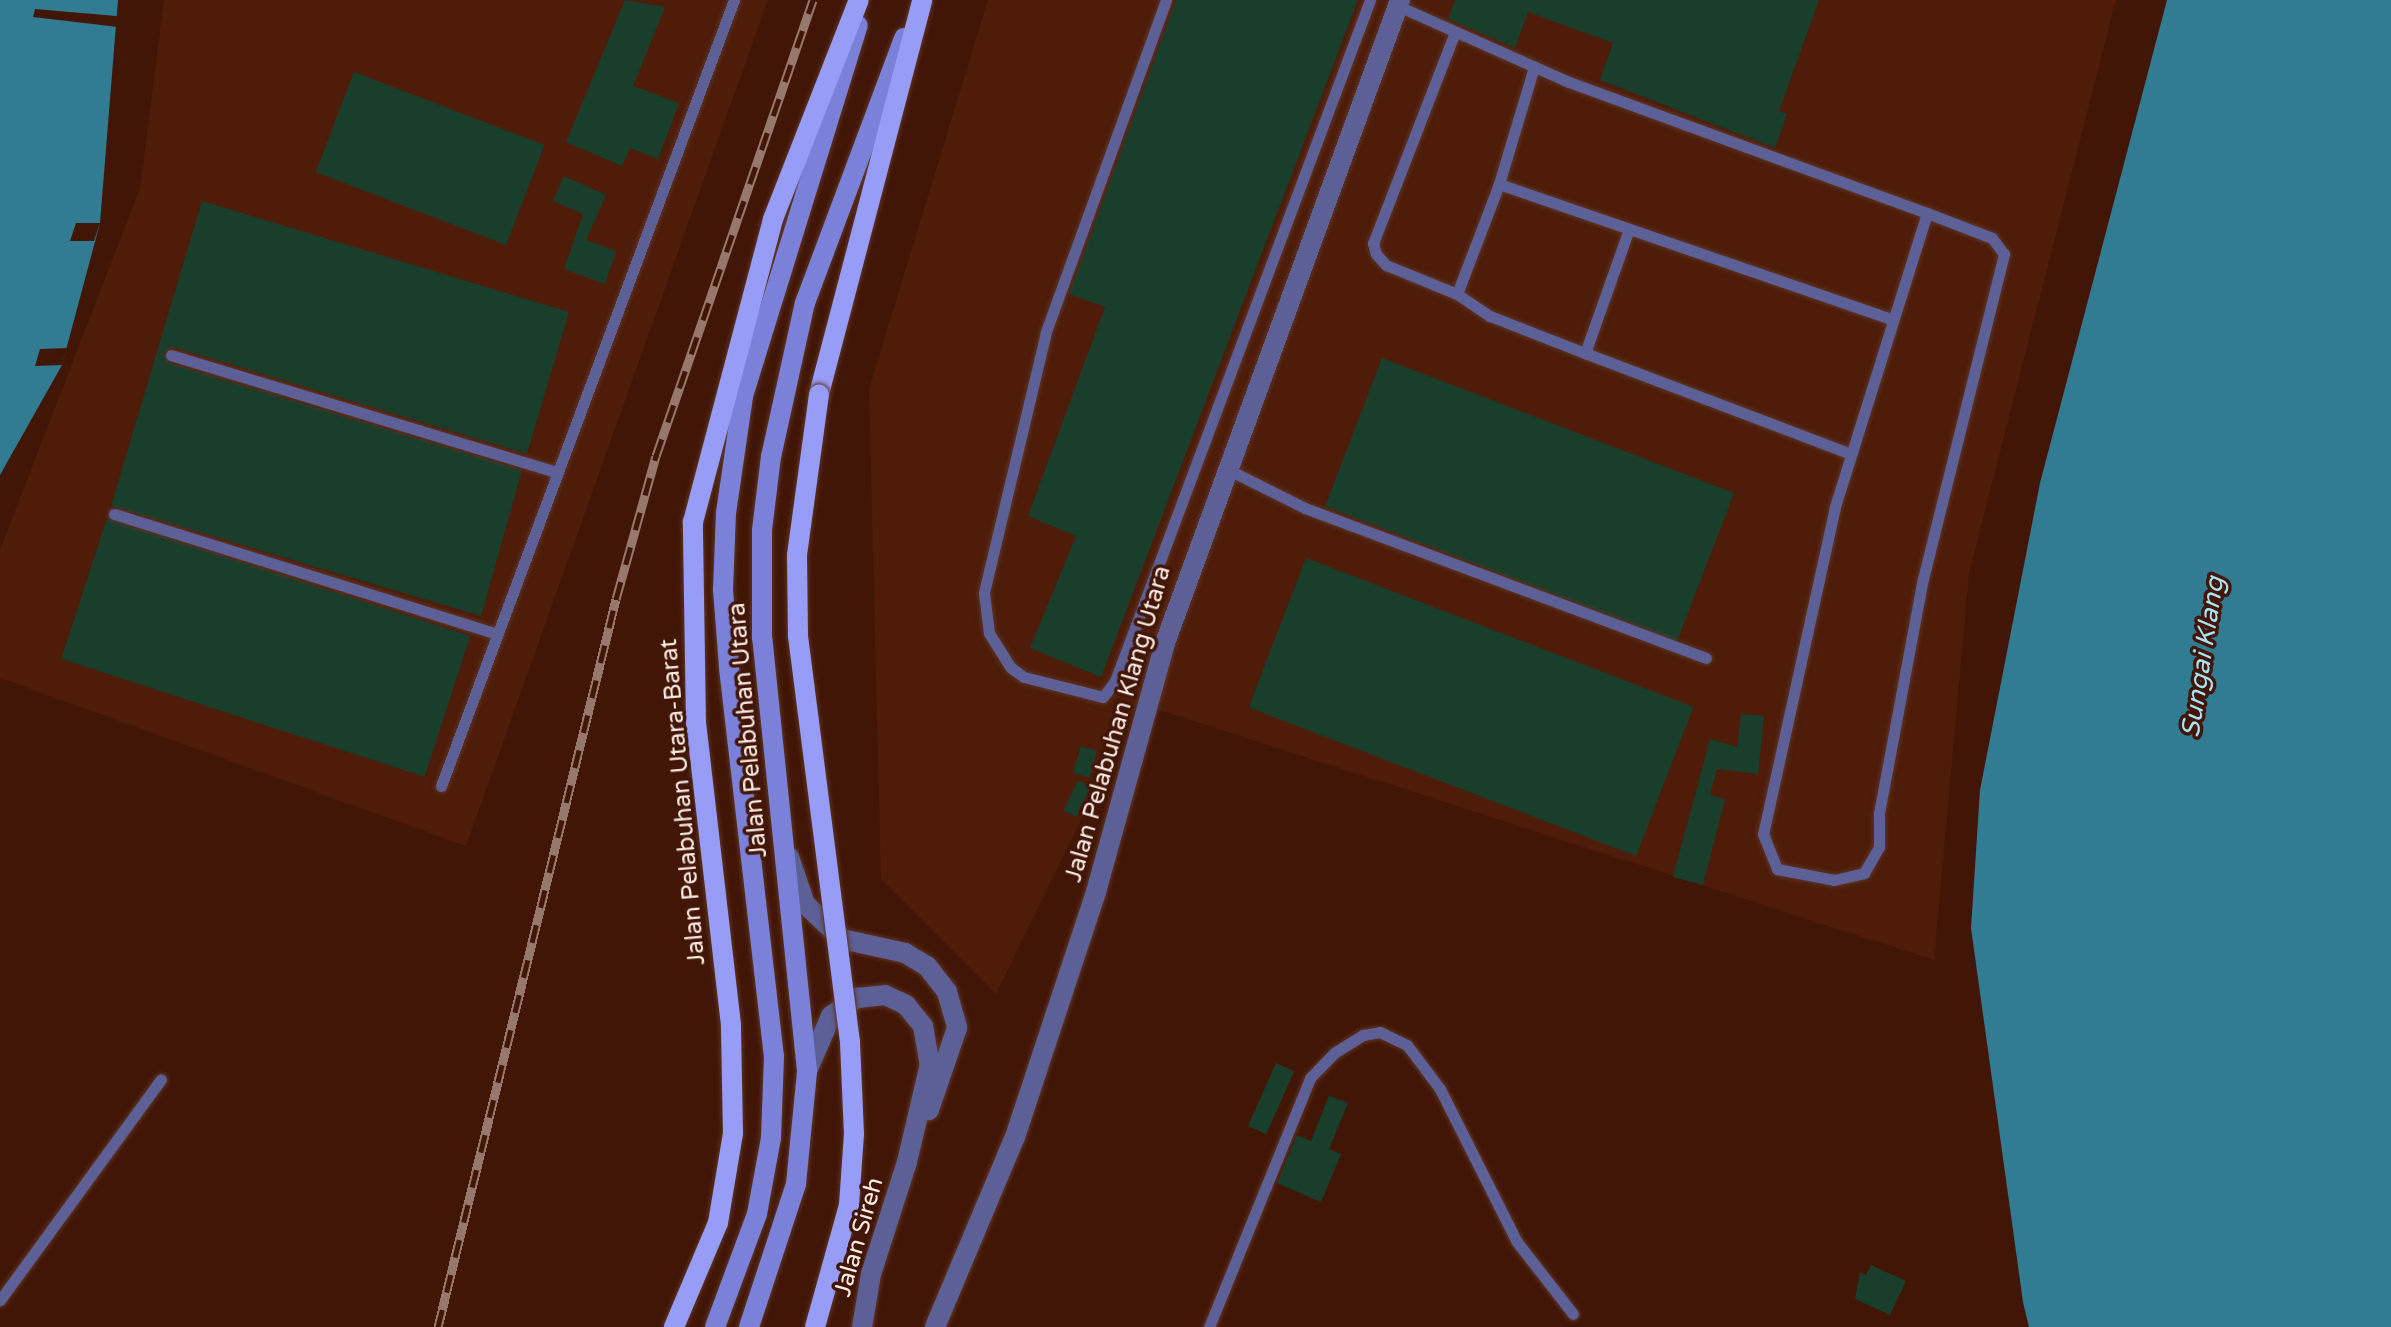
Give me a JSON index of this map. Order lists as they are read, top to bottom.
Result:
{
  "streets": {
    "main road": ["Jalan Pelabuhan Utara", "Jalan Pelabuhan Utara-Barat"],
    "street": ["Jalan Pelabuhan Klang Utara", "Jalan Sireh"]
  },
  "water": ["Sungai Klang"]
}
